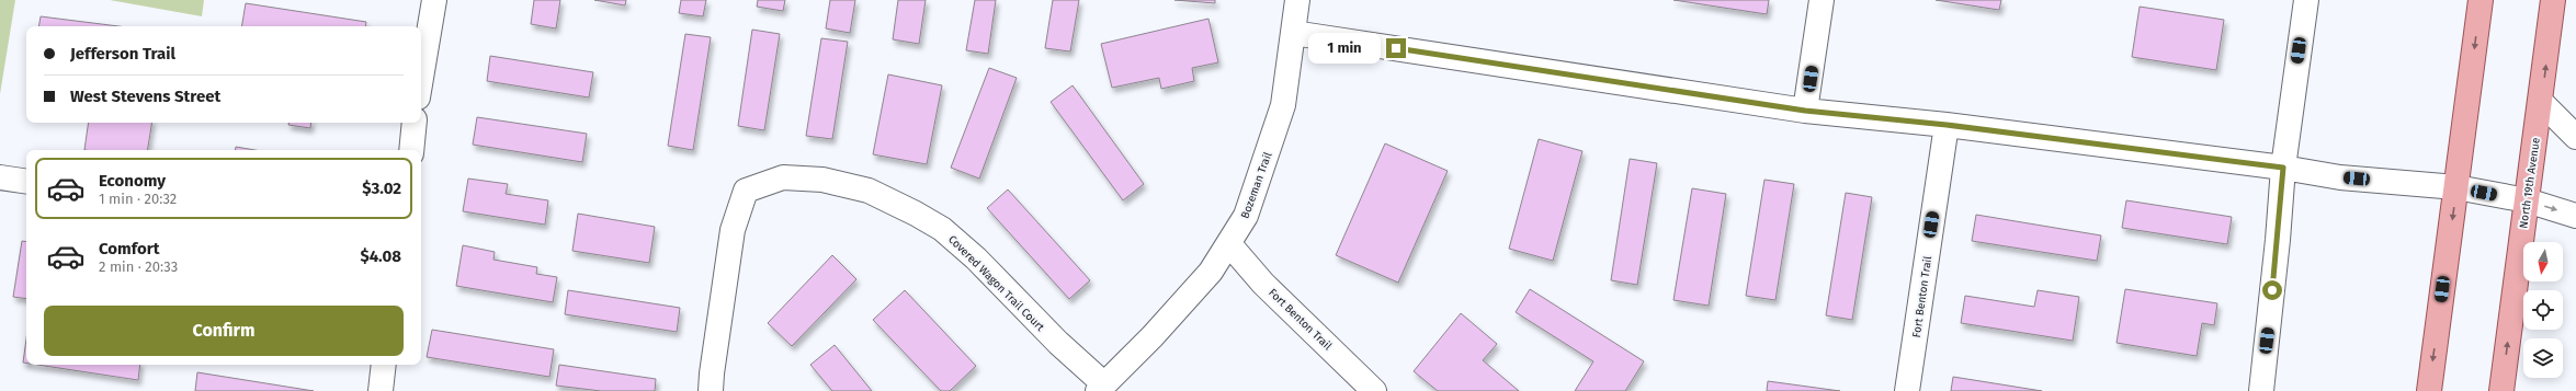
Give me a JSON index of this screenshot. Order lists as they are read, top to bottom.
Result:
{
  "streets": {
    "main road": ["North 19th Avenue"],
    "street": ["Bozeman Trail", "Covered Wagon Trail Court", "Fort Benton Trail"]
  },
  "crossings": [
    ["Bozeman Trail", "Covered Wagon Trail Court"],
    ["Bozeman Trail", "Fort Benton Trail"]
  ],
  "north": "bottom",
  "page": {
    "banner": ["Jefferson Trail", "West Stevens Street"],
    "bubble": "1 min",
    "list": [
      {
        "name": "Economy",
        "note": "1 min · 20:32",
        "value": "$3.02"
      },
      {
        "name": "Comfort",
        "note": "2 min · 20:33",
        "value": "$4.08"
      }
    ],
    "buttons": "Confirm"
  }
}
